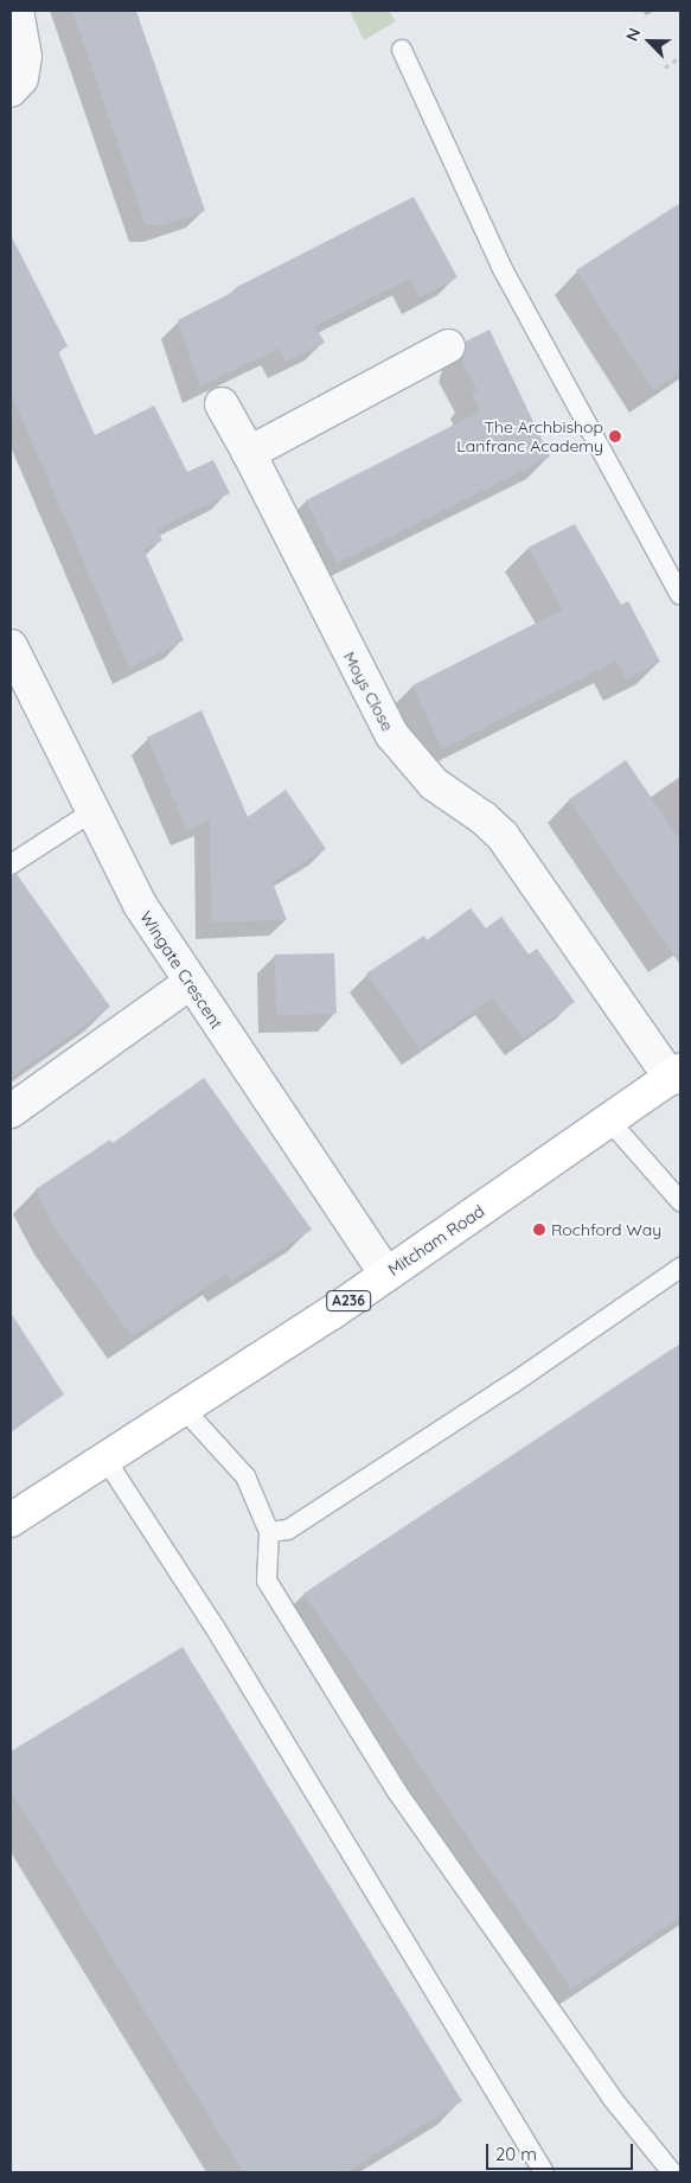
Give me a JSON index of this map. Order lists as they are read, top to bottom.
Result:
{
  "streets": {
    "main road": ["Mitcham Road", "A236"],
    "street": ["Moys Close", "Wingate Crescent"]
  },
  "crossings": [
    ["Moys Close", "Mitcham Road"],
    ["Wingate Crescent", "Mitcham Road"]
  ],
  "places": ["The Archbishop Lanfranc Academy", "Rochford Way"],
  "scale_bar": "20 m",
  "north": "top left"
}
